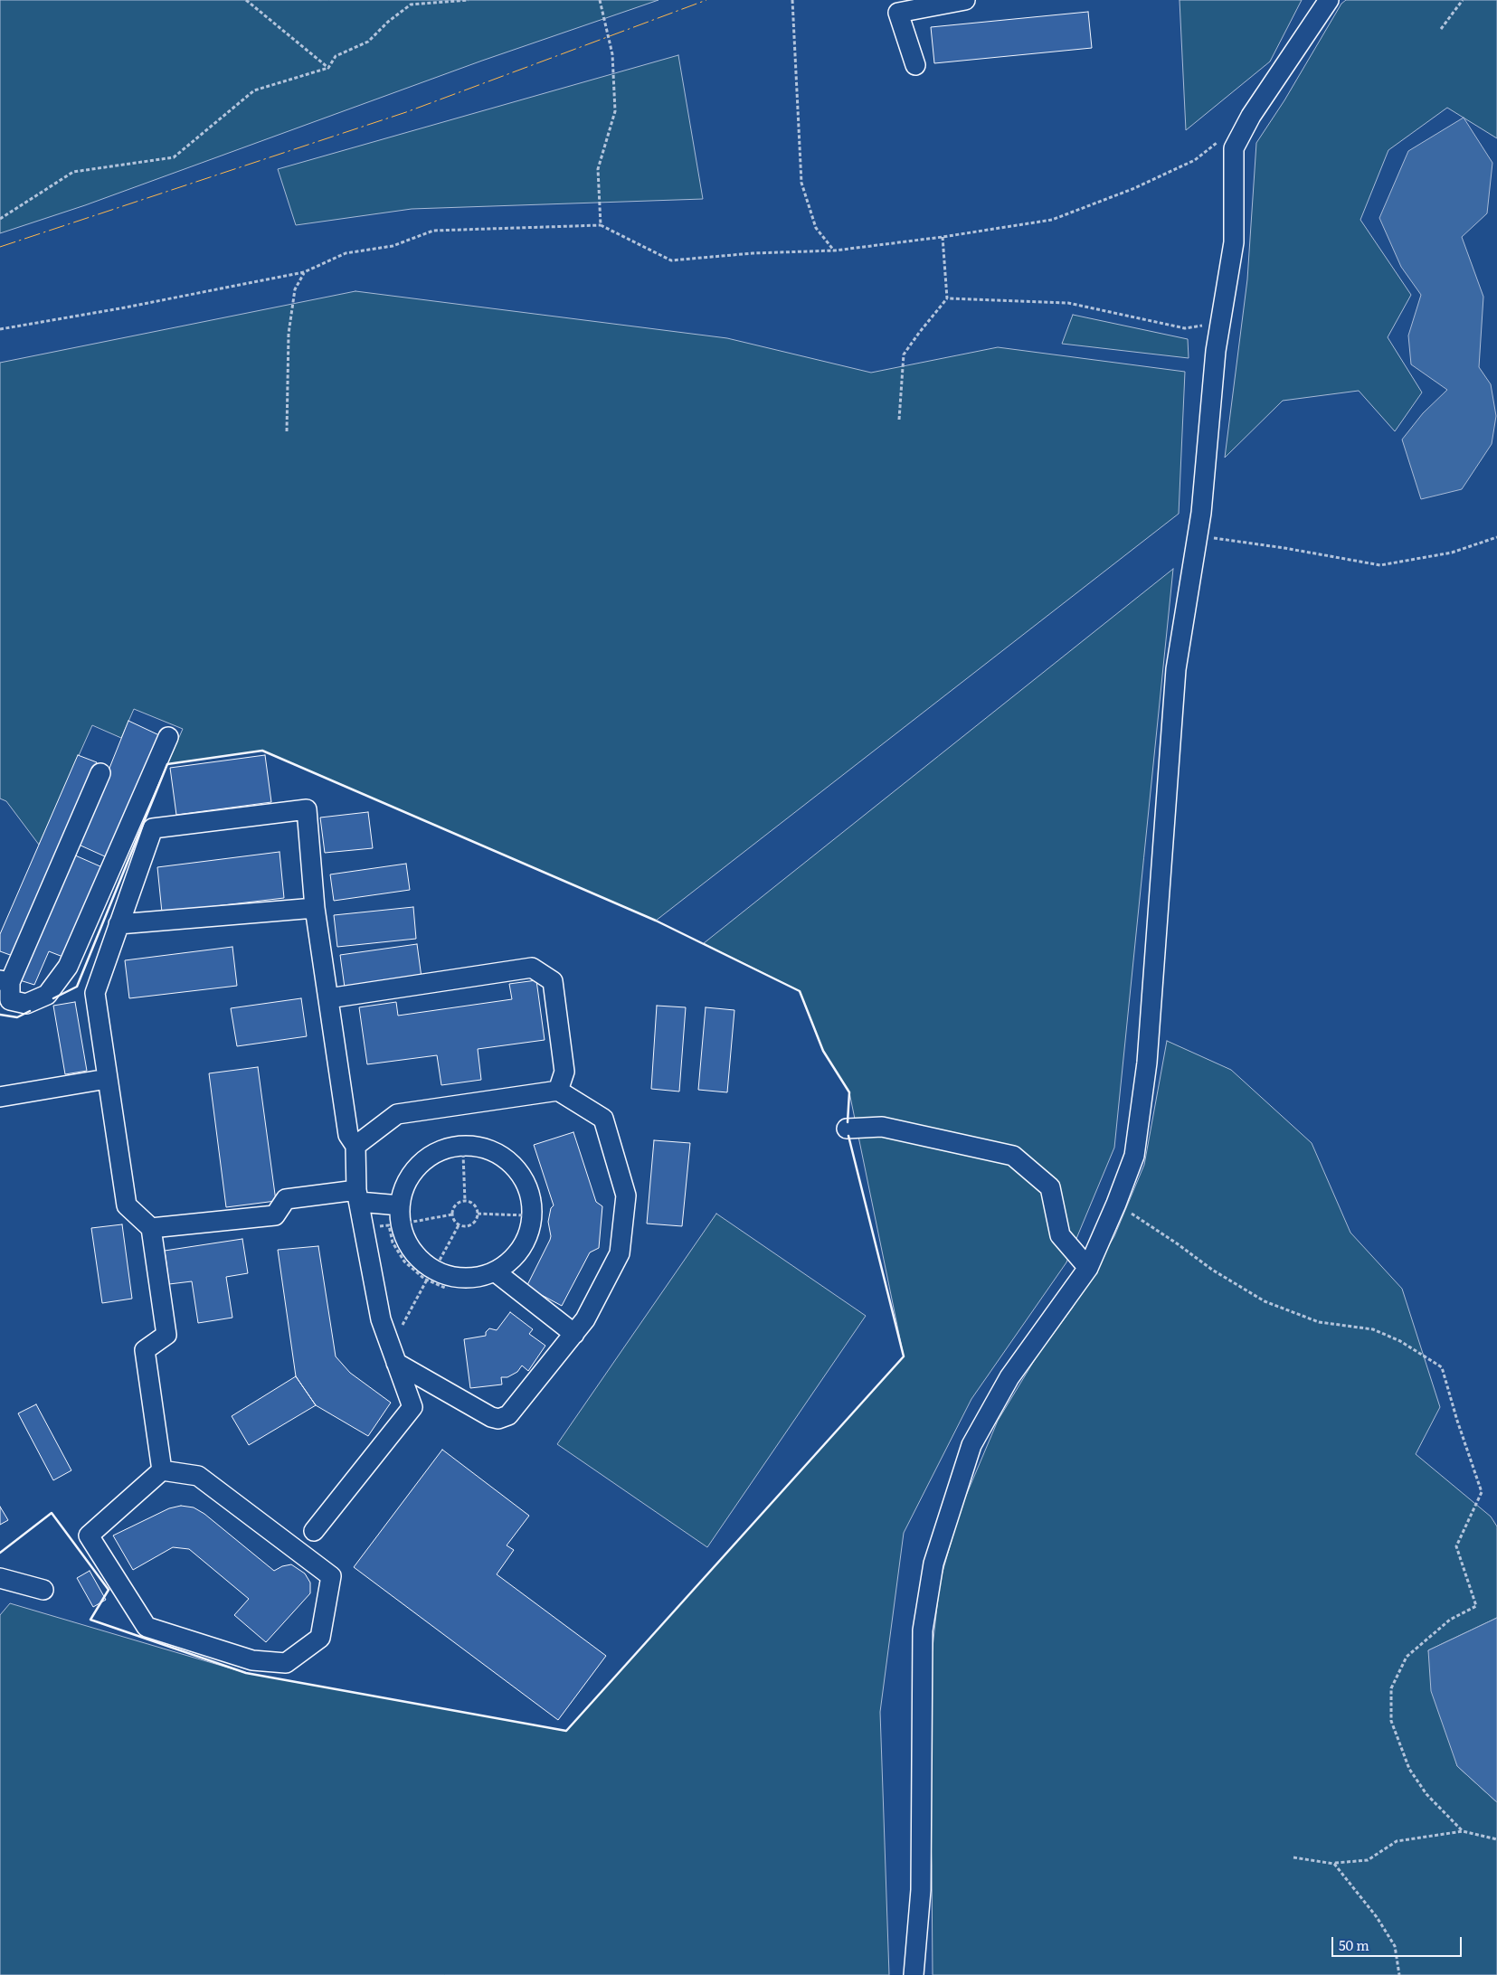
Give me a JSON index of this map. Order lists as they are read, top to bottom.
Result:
{
  "scale_bar": "50 m"
}
